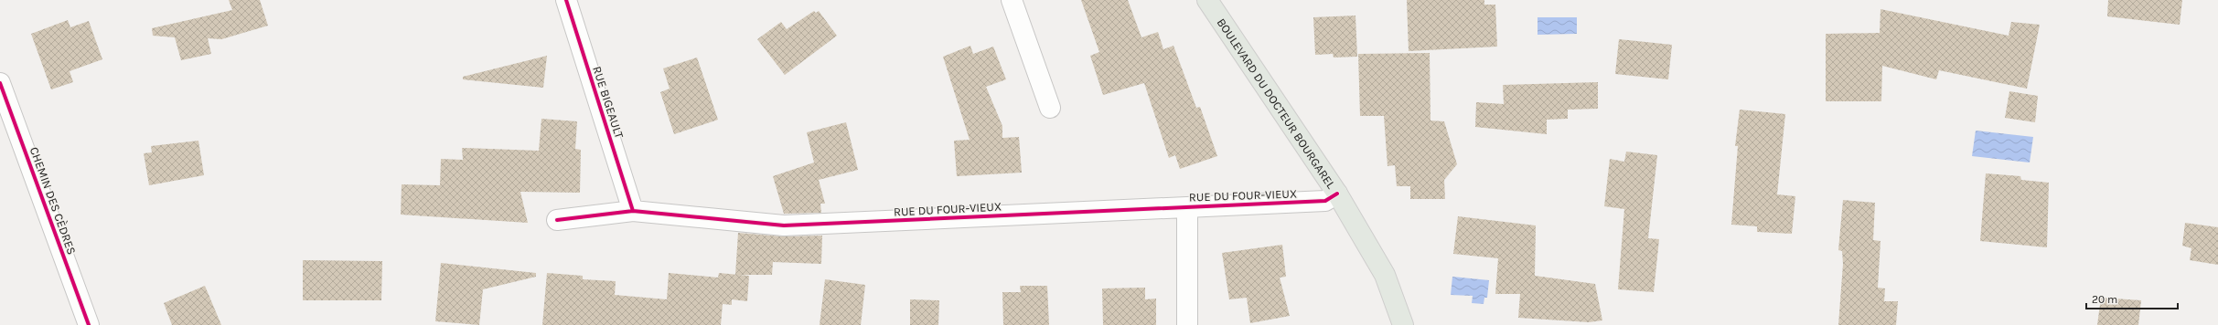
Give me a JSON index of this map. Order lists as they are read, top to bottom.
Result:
{
  "streets": {
    "main road": ["BOULEVARD DU DOCTEUR BOURGAREL"],
    "street": ["RUE BIGEAULT", "RUE DU FOUR-VIEUX", "CHEMIN DES CÈDRES"]
  },
  "crossings": [
    ["RUE BIGEAULT", "RUE DU FOUR-VIEUX"],
    ["BOULEVARD DU DOCTEUR BOURGAREL", "RUE DU FOUR-VIEUX"]
  ],
  "scale_bar": "20 m"
}
